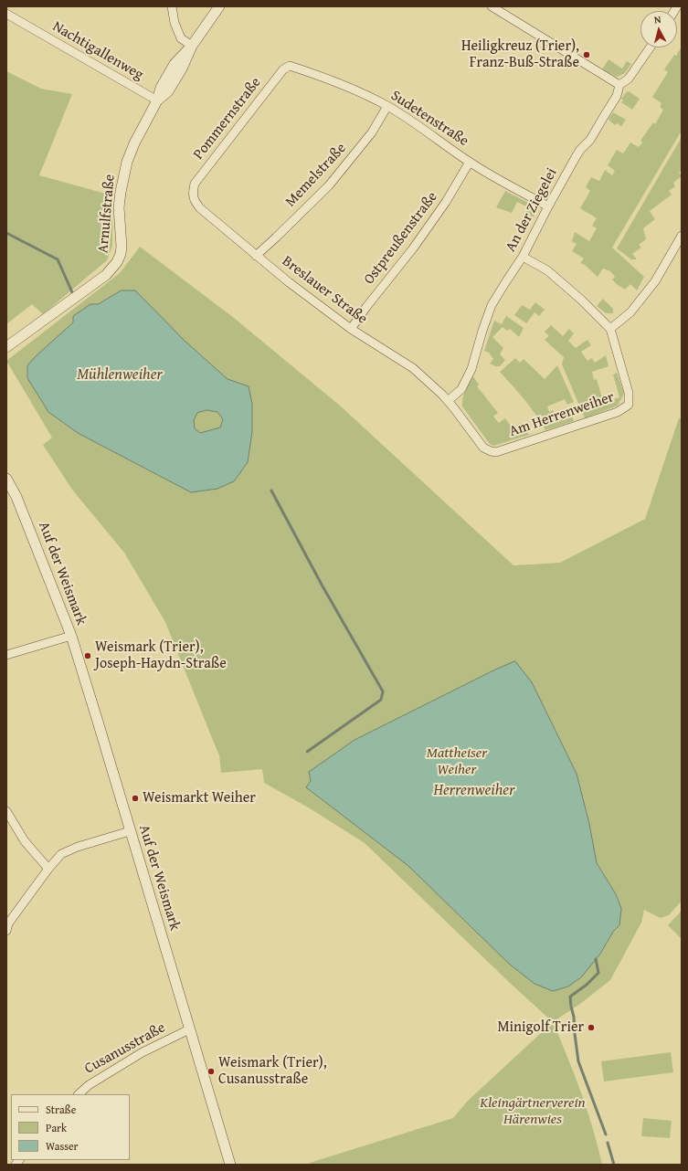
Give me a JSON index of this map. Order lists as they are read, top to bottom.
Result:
{
  "streets": {
    "street": [
      "Nachtigallenweg",
      "Pommernstraße",
      "Sudetenstraße",
      "Memelstraße",
      "An der Ziegelei",
      "Arnulfstraße",
      "Ostpreußenstraße",
      "Breslauer Straße",
      "Am Herrenweiher",
      "Auf der Weismark",
      "Cusanusstraße"
    ]
  },
  "crossings": [
    ["Nachtigallenweg", "Arnulfstraße"],
    ["Pommernstraße", "Sudetenstraße"],
    ["Pommernstraße", "Breslauer Straße"],
    ["Sudetenstraße", "Memelstraße"],
    ["Sudetenstraße", "An der Ziegelei"],
    ["Sudetenstraße", "Ostpreußenstraße"],
    ["Memelstraße", "Breslauer Straße"],
    ["An der Ziegelei", "Breslauer Straße"],
    ["An der Ziegelei", "Am Herrenweiher"],
    ["Ostpreußenstraße", "Breslauer Straße"],
    ["Breslauer Straße", "Am Herrenweiher"],
    ["Auf der Weismark", "Cusanusstraße"]
  ],
  "water": ["Mühlenweiher", "Herrenweiher"],
  "parks": ["Mattheiser Weiher", "Kleingärtnerverein Härenwies"],
  "places": [
    "Heiligkreuz (Trier), Franz-Buß-Straße",
    "Weismark (Trier), Joseph-Haydn-Straße",
    "Weismarkt Weiher",
    "Minigolf Trier",
    "Weismark (Trier), Cusanusstraße"
  ],
  "legend": ["Straße", "Park", "Wasser"],
  "north": "top"
}
